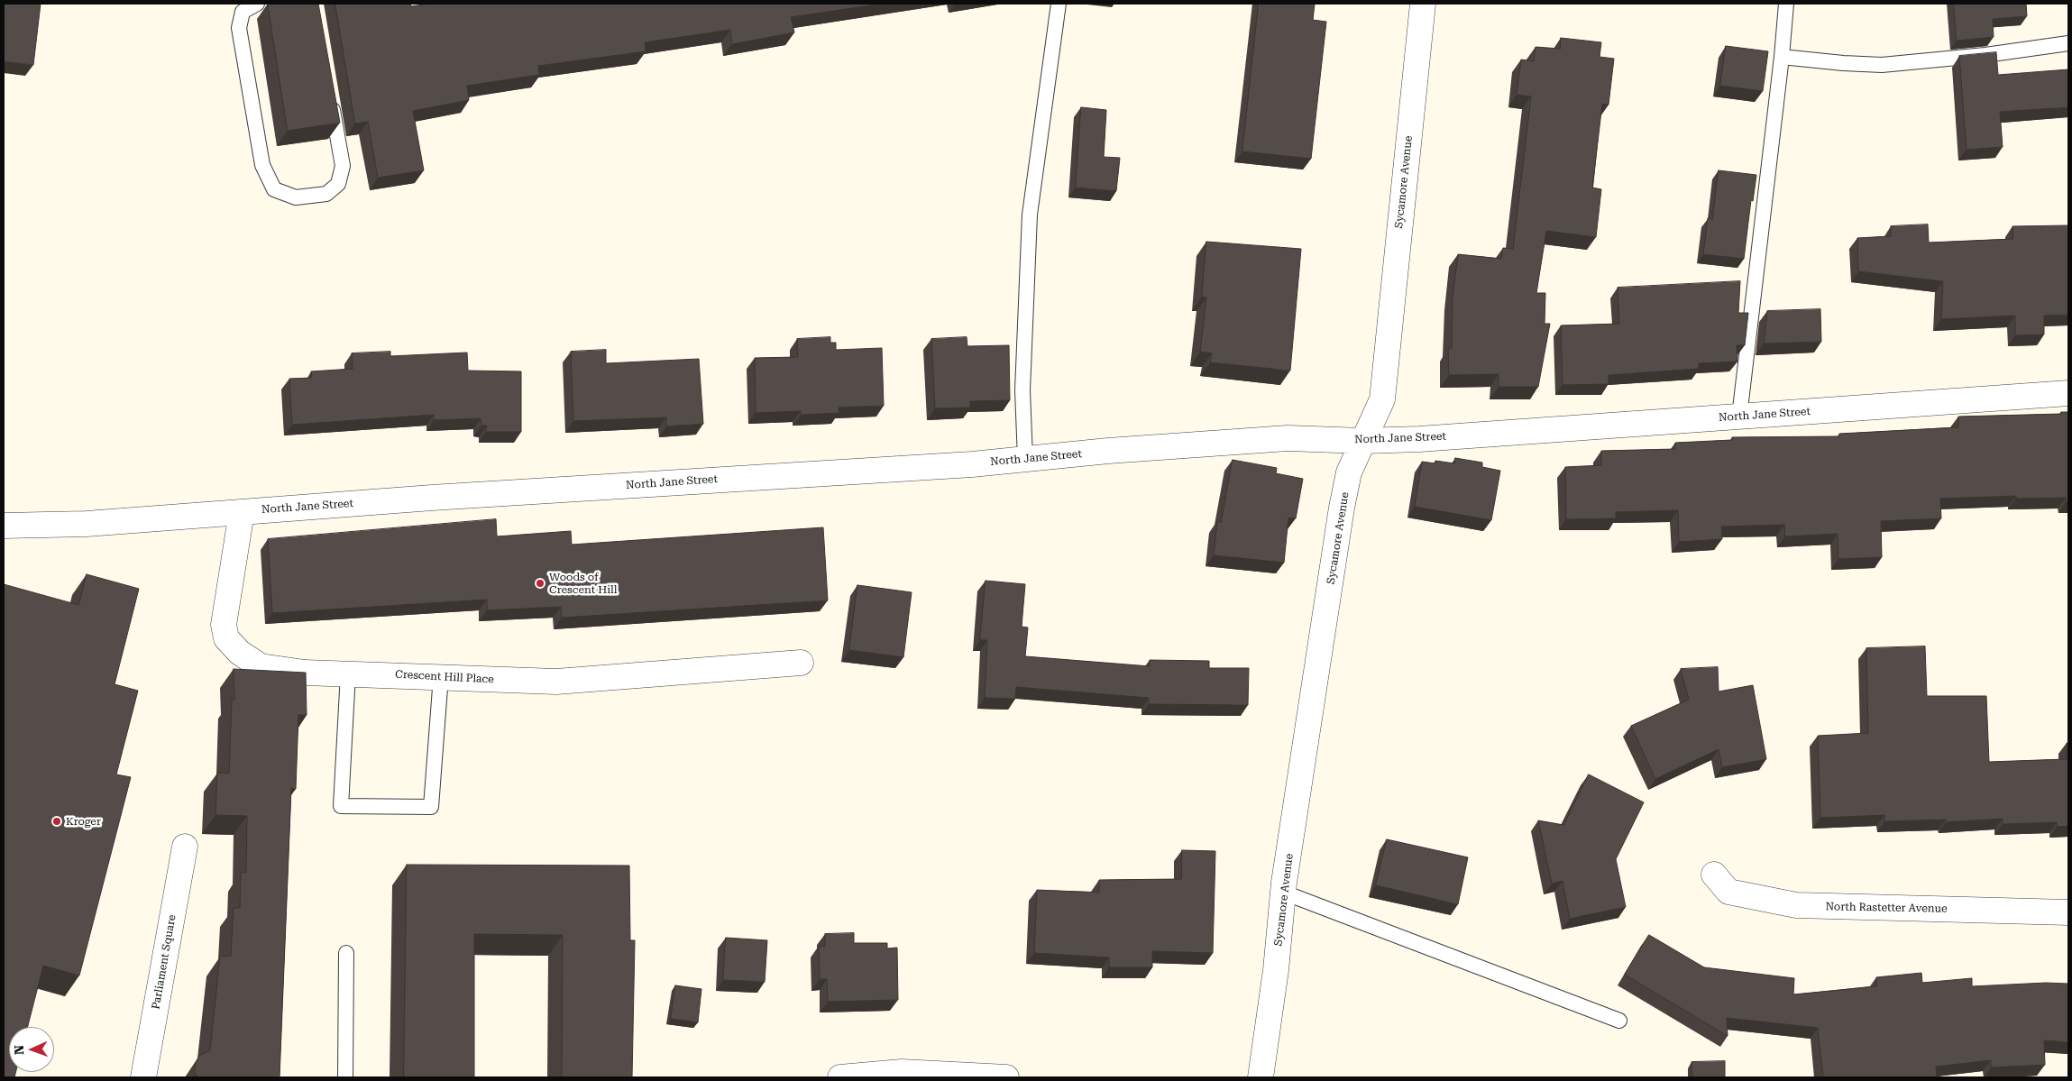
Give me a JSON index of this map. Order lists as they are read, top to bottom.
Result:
{
  "streets": {
    "street": [
      "Sycamore Avenue",
      "North Jane Street",
      "Crescent Hill Place",
      "North Rastetter Avenue",
      "Parliament Square"
    ]
  },
  "crossings": [
    ["Sycamore Avenue", "North Jane Street"],
    ["North Jane Street", "Crescent Hill Place"]
  ],
  "places": ["Woods of Crescent Hill", "Kroger"],
  "north": "left"
}
